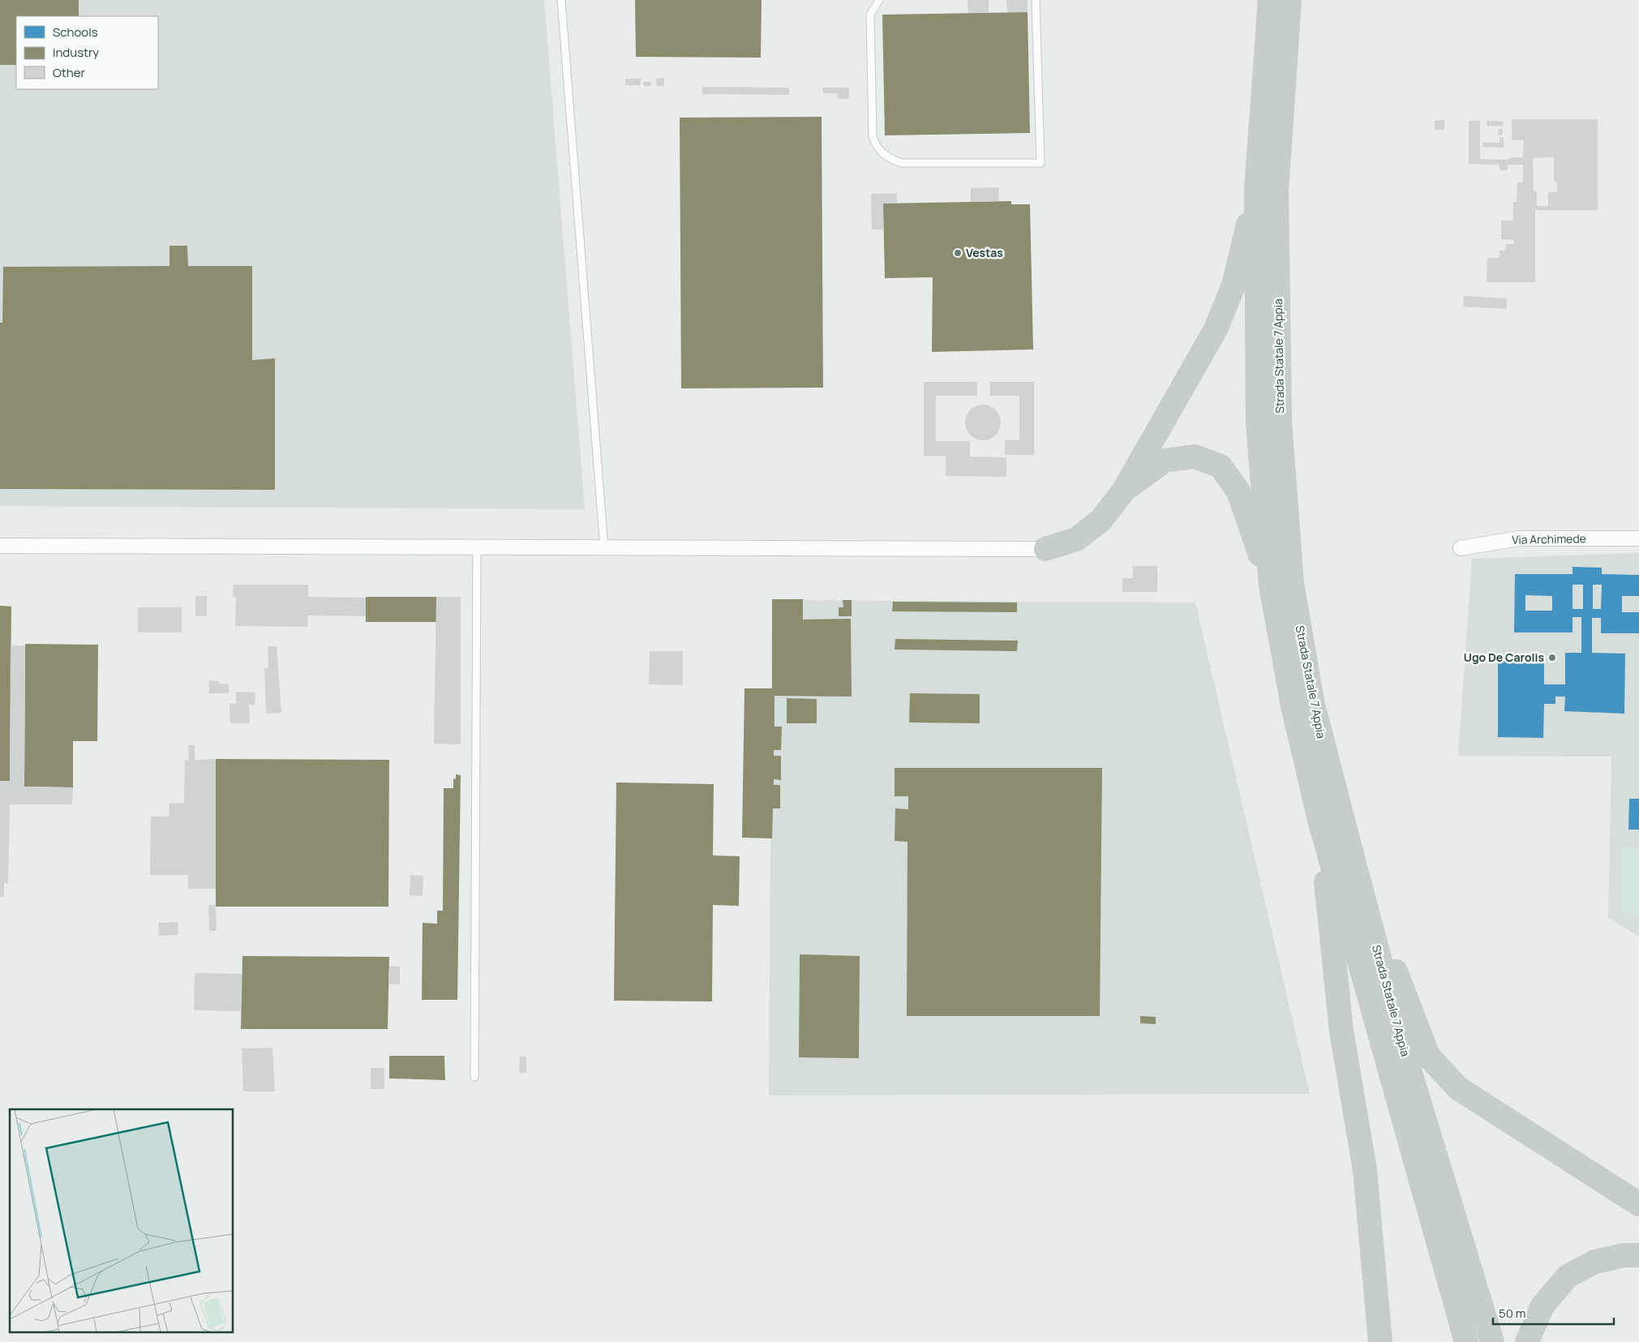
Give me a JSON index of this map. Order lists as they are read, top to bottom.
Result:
{
  "streets": {
    "highway": ["Strada Statale 7 Appia"],
    "street": ["Via Archimede"]
  },
  "places": ["Vestas", "Ugo De Carolis"],
  "legend": ["Schools", "Industry", "Other"],
  "scale_bar": "50 m"
}
